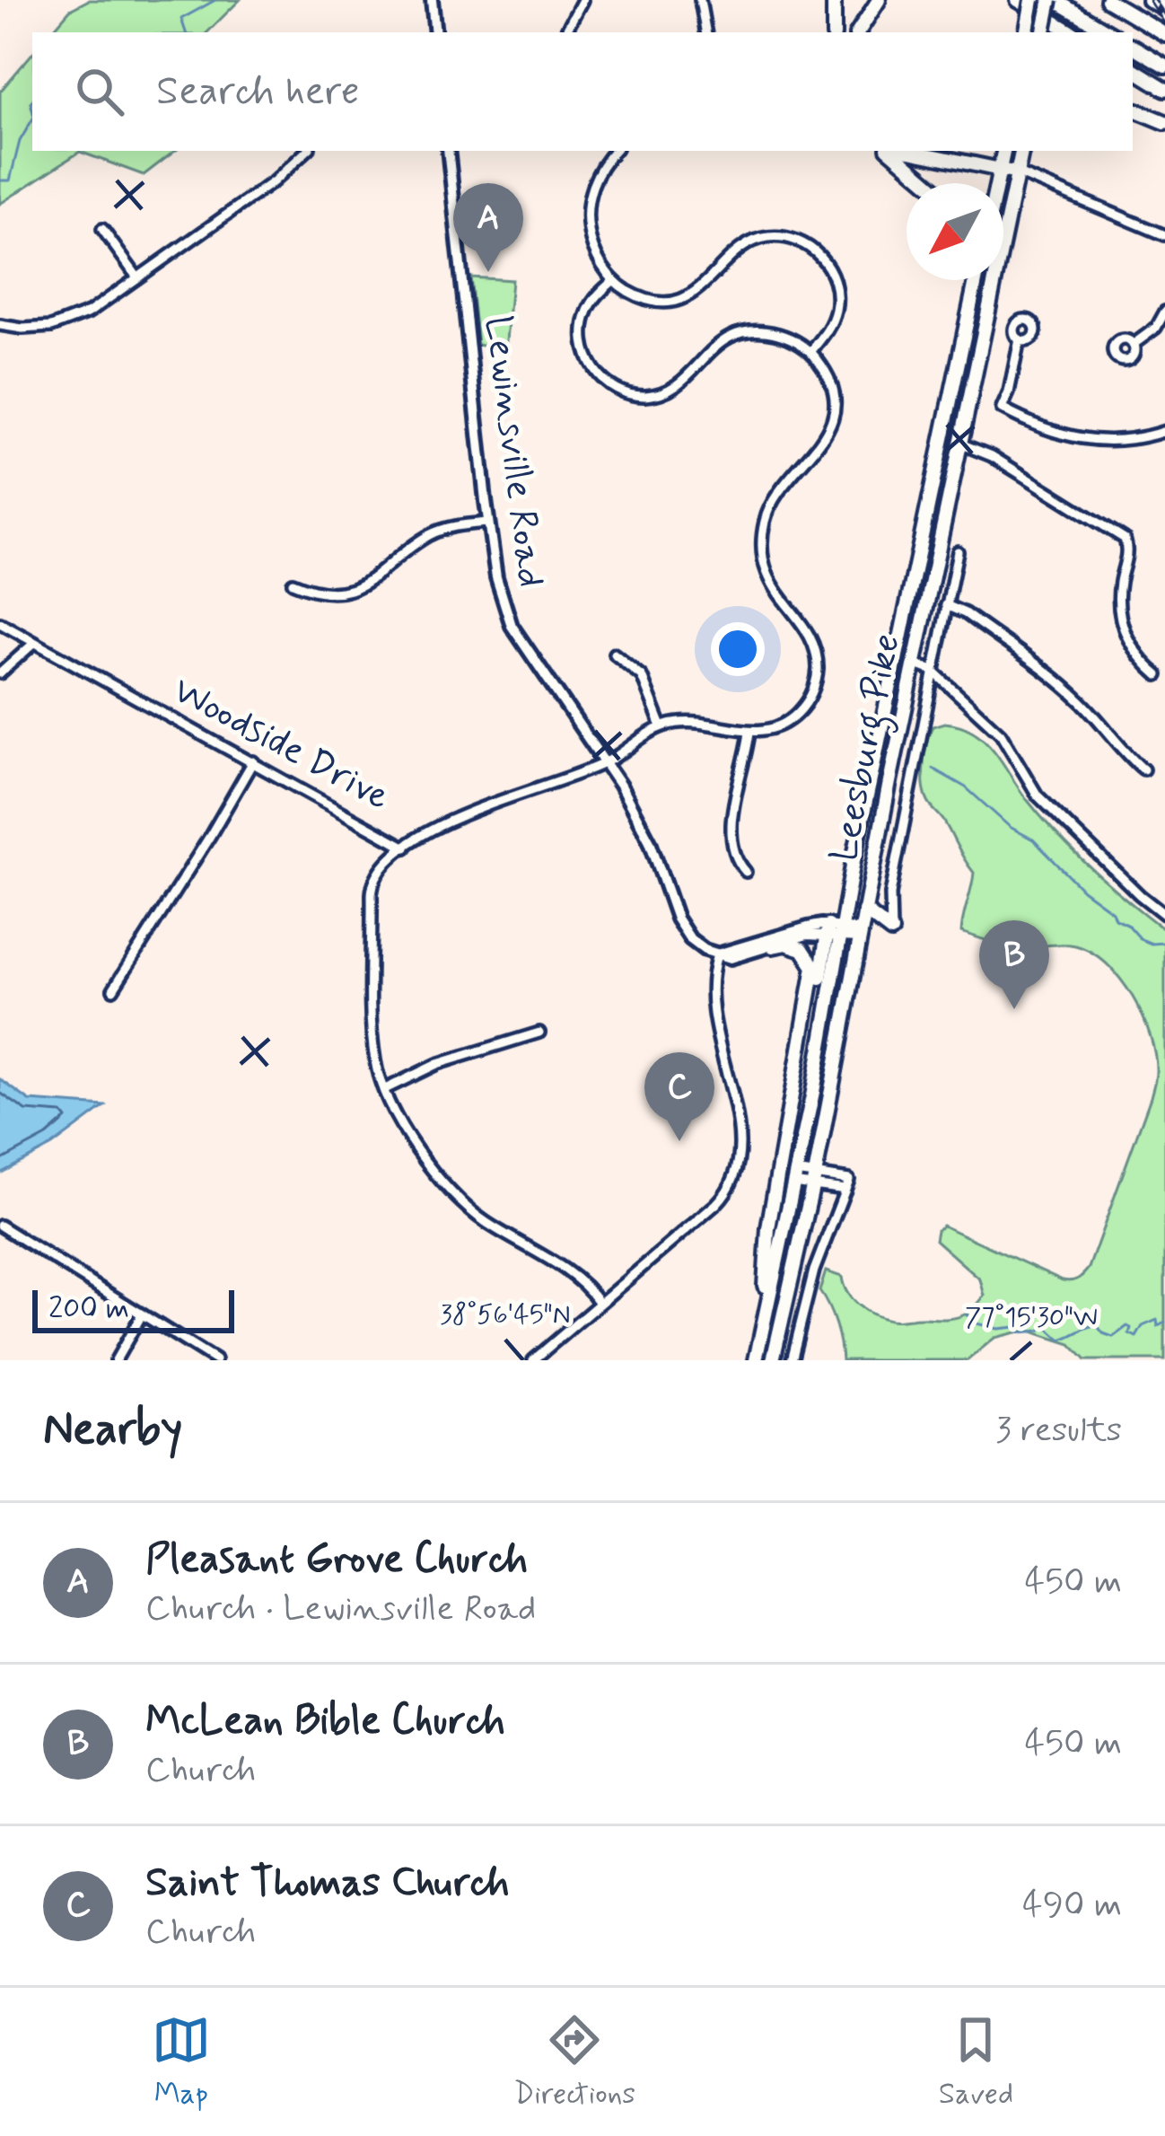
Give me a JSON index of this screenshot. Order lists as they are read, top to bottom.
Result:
{
  "streets": {
    "highway": ["Leesburg Pike"],
    "main road": ["Lewinsville Road"],
    "street": ["Woodside Drive"]
  },
  "crossings": [
    ["Lewinsville Road", "Woodside Drive"]
  ],
  "scale_bar": "200 m",
  "north": "bottom left",
  "page": {
    "search": "Search here",
    "pins": ["A", "B", "C"],
    "scale": "200 m",
    "heading": ["Nearby", "3 results"],
    "list": [
      {
        "mark": "A",
        "name": "Pleasant Grove Church",
        "note": "Church · Lewinsville Road",
        "value": "450 m"
      },
      {
        "mark": "B",
        "name": "McLean Bible Church",
        "note": "Church",
        "value": "450 m"
      },
      {
        "mark": "C",
        "name": "Saint Thomas Church",
        "note": "Church",
        "value": "490 m"
      }
    ],
    "nav": ["Map", "Directions", "Saved"]
  },
  "coordinates": ["38°56'45\"N", "77°15'30\"W"]
}
